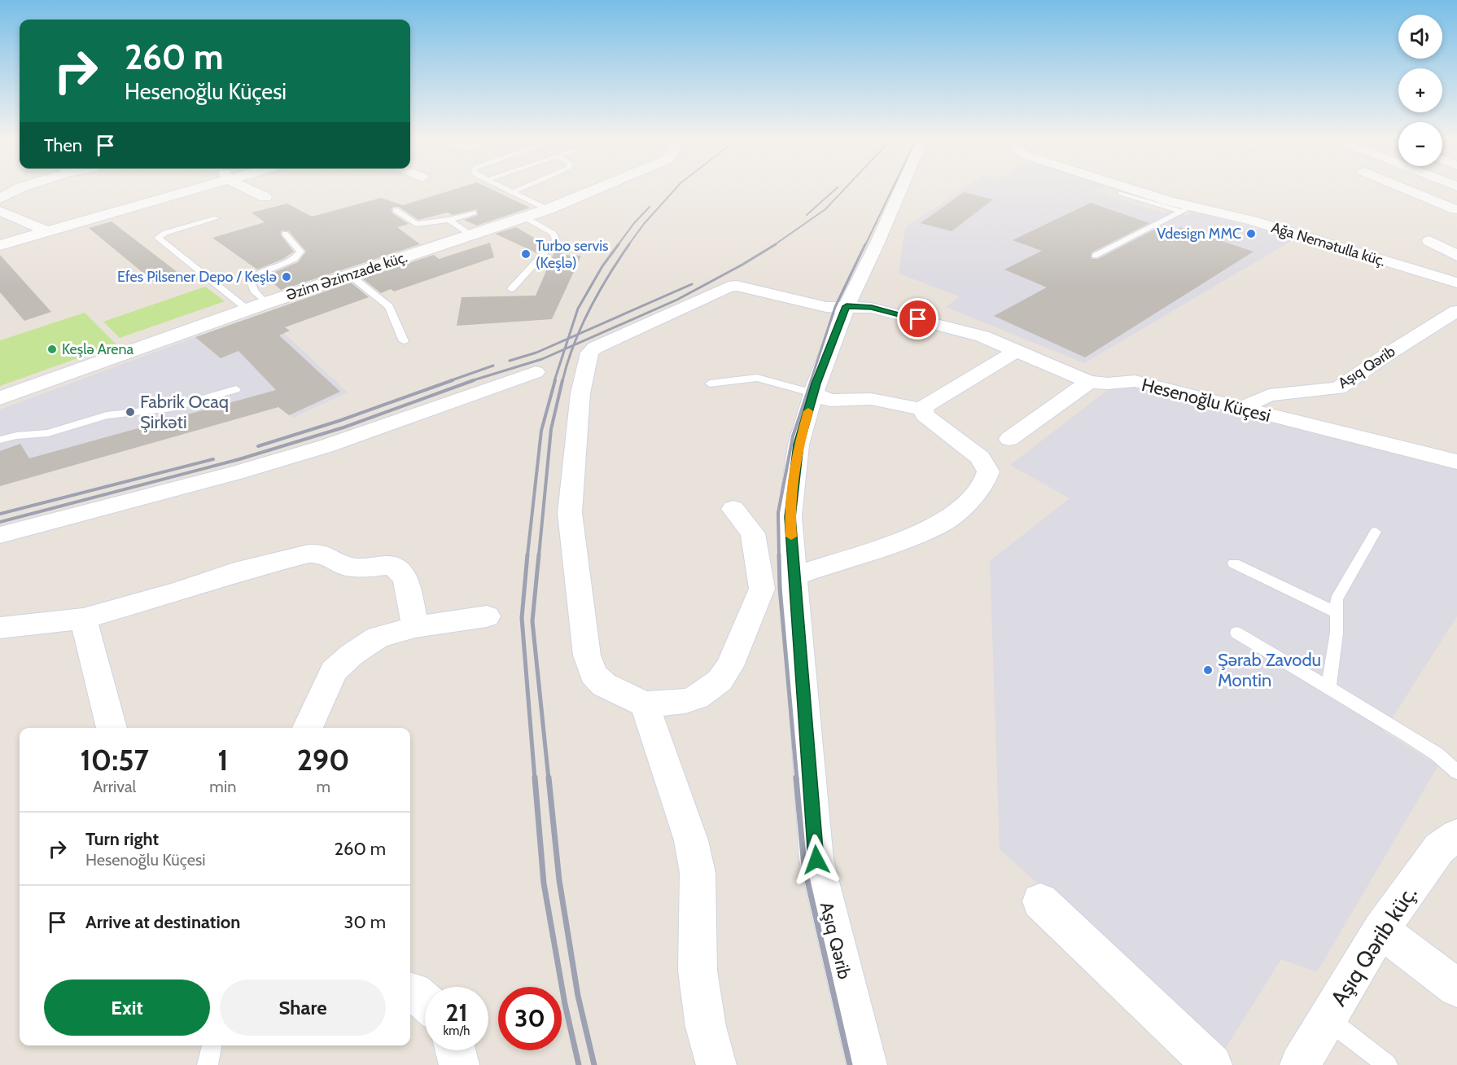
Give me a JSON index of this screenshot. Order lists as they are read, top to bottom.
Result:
{
  "streets": {
    "street": [
      "Ağa Nemətulla küç.",
      "Əzim Əzimzade küç.",
      "Aşıq Qərib",
      "Hesenoğlu Küçesi",
      "Aşıq Qərib küç."
    ]
  },
  "crossings": [
    ["Aşıq Qərib", "Hesenoğlu Küçesi"]
  ],
  "places": [
    "Vdesign MMC",
    "Turbo servis (Keşlə)",
    "Efes Pilsener Depo / Keşlə",
    "Keşlə Arena",
    "Fabrik Ocaq Şirkəti",
    "Şərab Zavodu Montin"
  ],
  "page": {
    "map_buttons": ["+", "−"],
    "turn": ["260 m", "Hesenoğlu Küçesi"],
    "then": "Then",
    "eta": [
      "10:57",
      "Arrival",
      "1",
      "min",
      "290",
      "m"
    ],
    "list": [
      {
        "name": "Turn right",
        "note": "Hesenoğlu Küçesi",
        "value": "260 m"
      },
      {
        "name": "Arrive at destination",
        "value": "30 m"
      }
    ],
    "buttons": ["Exit", "Share"],
    "speed": "21 km/h",
    "limit": "30"
  }
}
